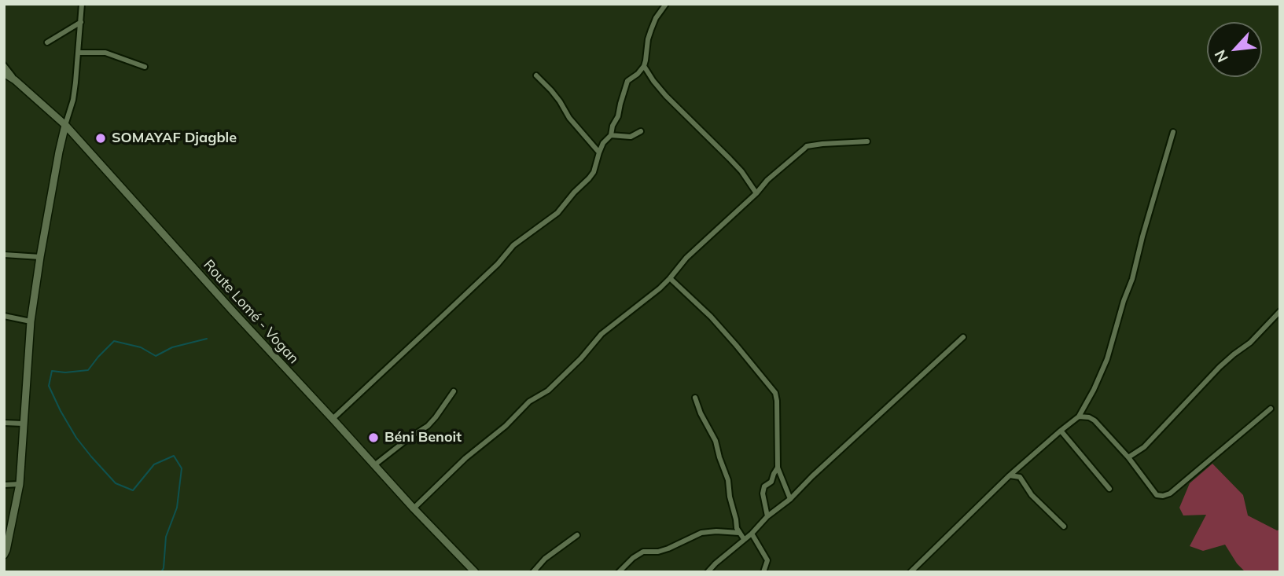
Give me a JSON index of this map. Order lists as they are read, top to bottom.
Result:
{
  "streets": {
    "main road": ["Route Lomé - Vogan"]
  },
  "places": ["SOMAYAF Djagble", "Béni Benoit"],
  "north": "bottom left"
}
